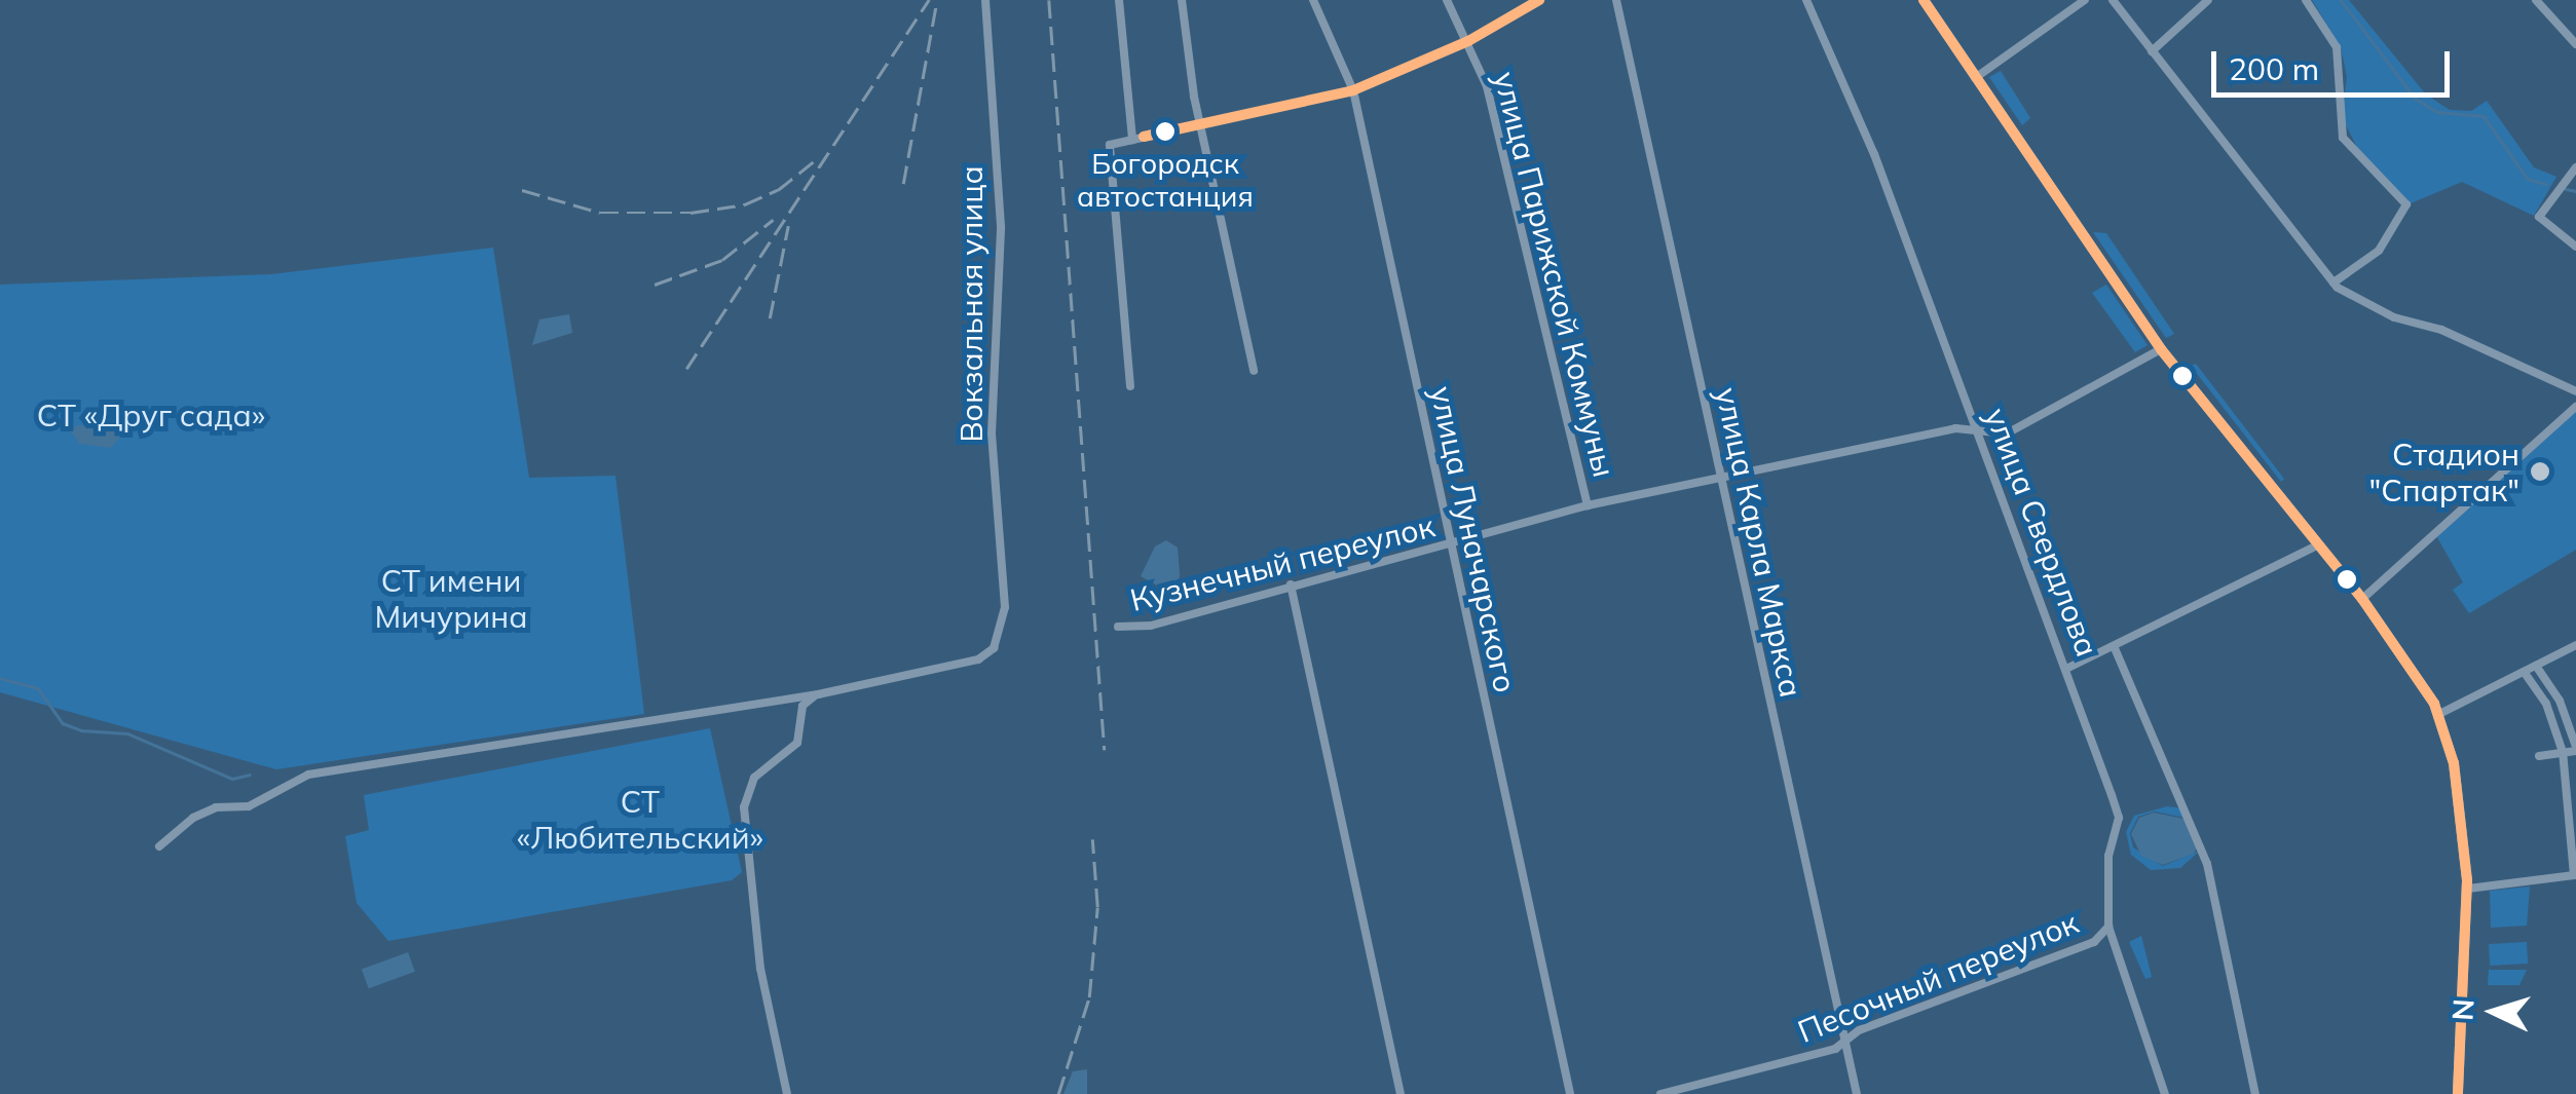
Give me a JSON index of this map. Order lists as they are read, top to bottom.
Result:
{
  "streets": {
    "street": [
      "улица Парижской Коммуны",
      "Вокзальная улица",
      "улица Свердлова",
      "улица Луначарского",
      "улица Карла Маркса",
      "Кузнечный переулок",
      "Песочный переулок"
    ]
  },
  "crossings": [
    ["улица Парижской Коммуны", "Кузнечный переулок"],
    ["улица Свердлова", "Кузнечный переулок"],
    ["улица Свердлова", "Песочный переулок"],
    ["улица Луначарского", "Кузнечный переулок"],
    ["улица Карла Маркса", "Кузнечный переулок"],
    ["улица Карла Маркса", "Песочный переулок"]
  ],
  "parks": ["СТ «Друг сада»", "СТ имени Мичурина", "СТ «Любительский»"],
  "places": ["Богородск автостанция", "Стадион \"Спартак\""],
  "scale_bar": "200 m",
  "north": "left"
}
